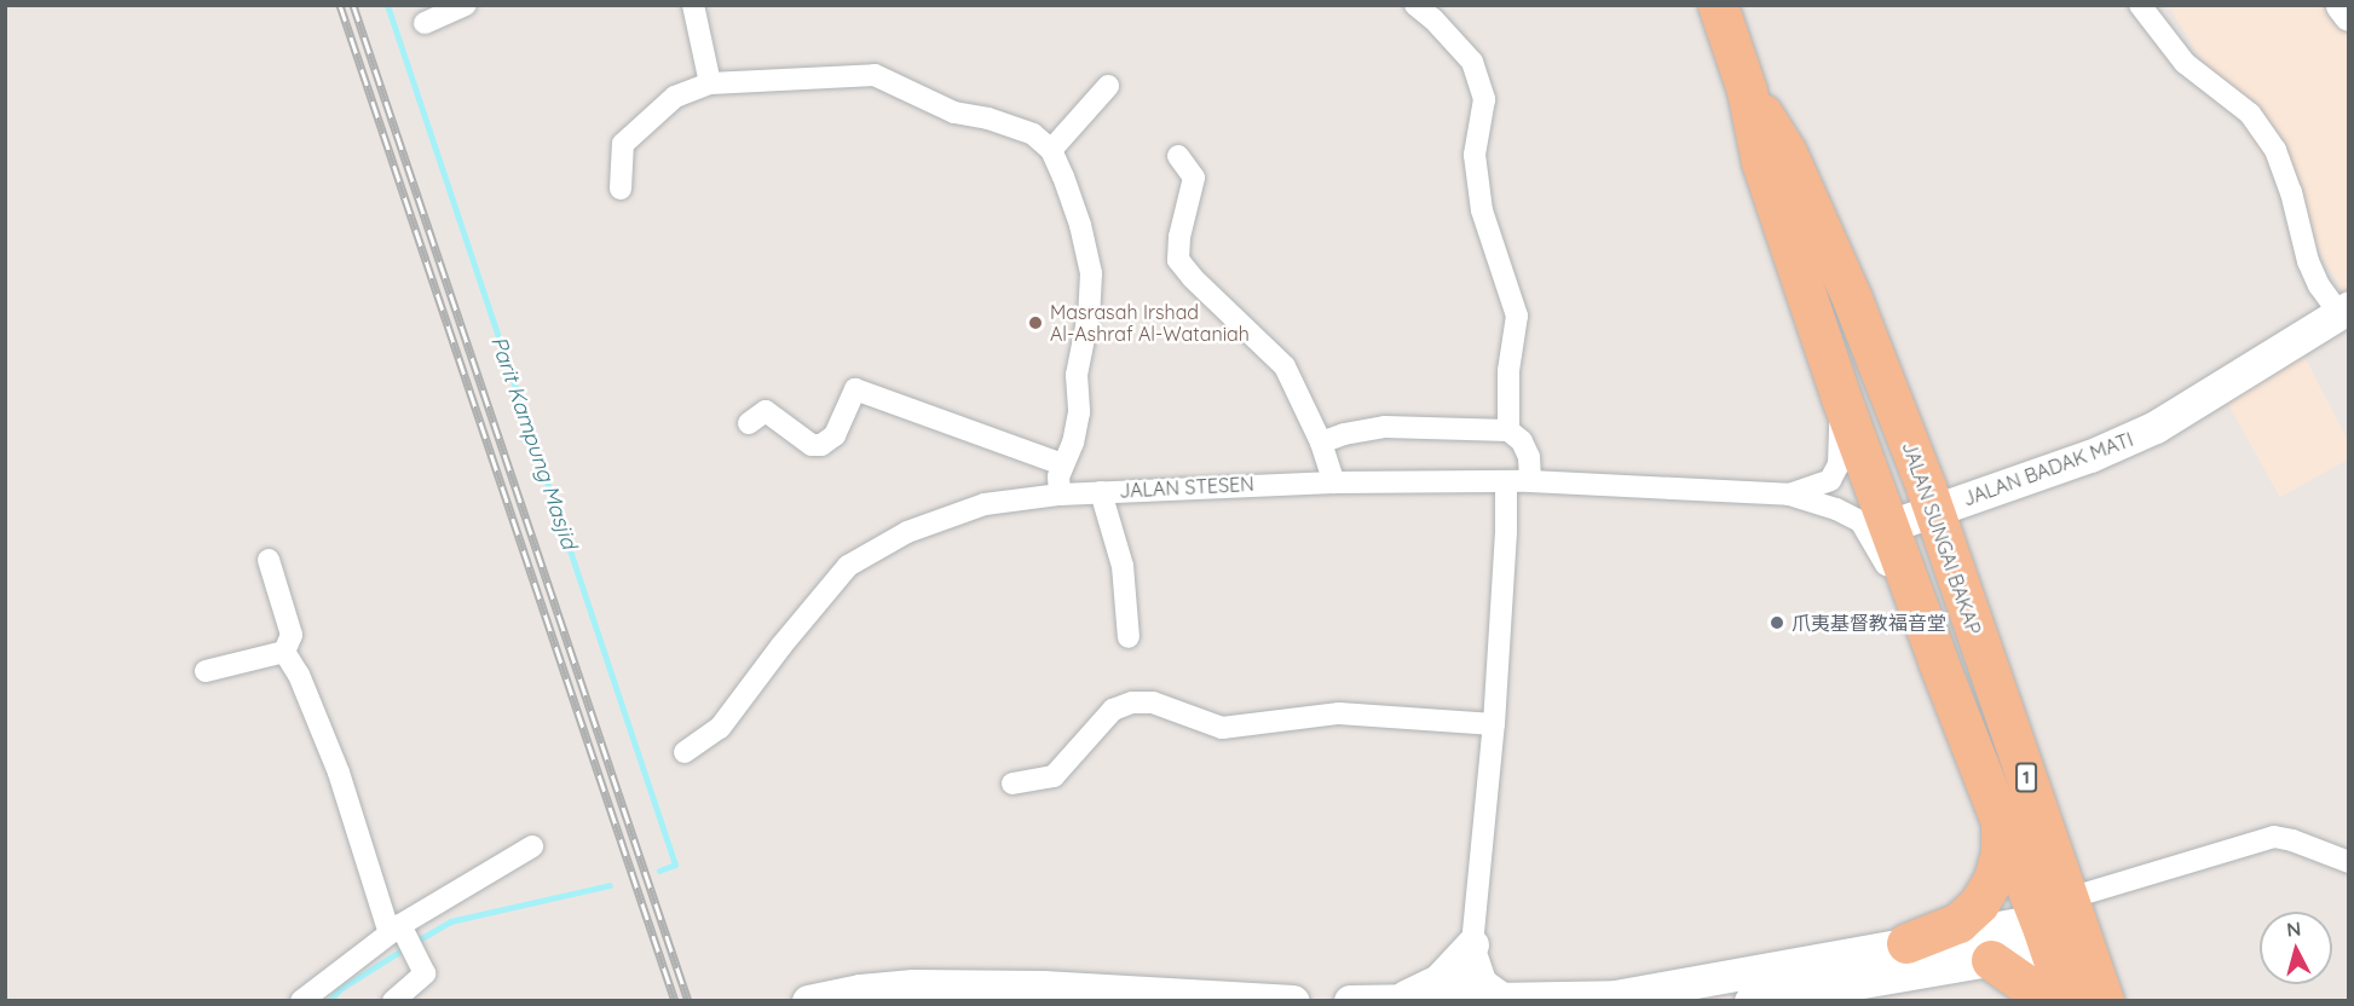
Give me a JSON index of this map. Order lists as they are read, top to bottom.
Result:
{
  "streets": {
    "highway": ["JALAN SUNGAI BAKAP", "1"],
    "street": ["JALAN BADAK MATI", "JALAN STESEN"]
  },
  "crossings": [
    ["JALAN BADAK MATI", "JALAN SUNGAI BAKAP"],
    ["JALAN STESEN", "JALAN SUNGAI BAKAP"]
  ],
  "water": ["Parit Kampung Masjid"],
  "places": ["Masrasah Irshad Al-Ashraf Al-Wataniah", "爪夷基督教福音堂"],
  "north": "top"
}
